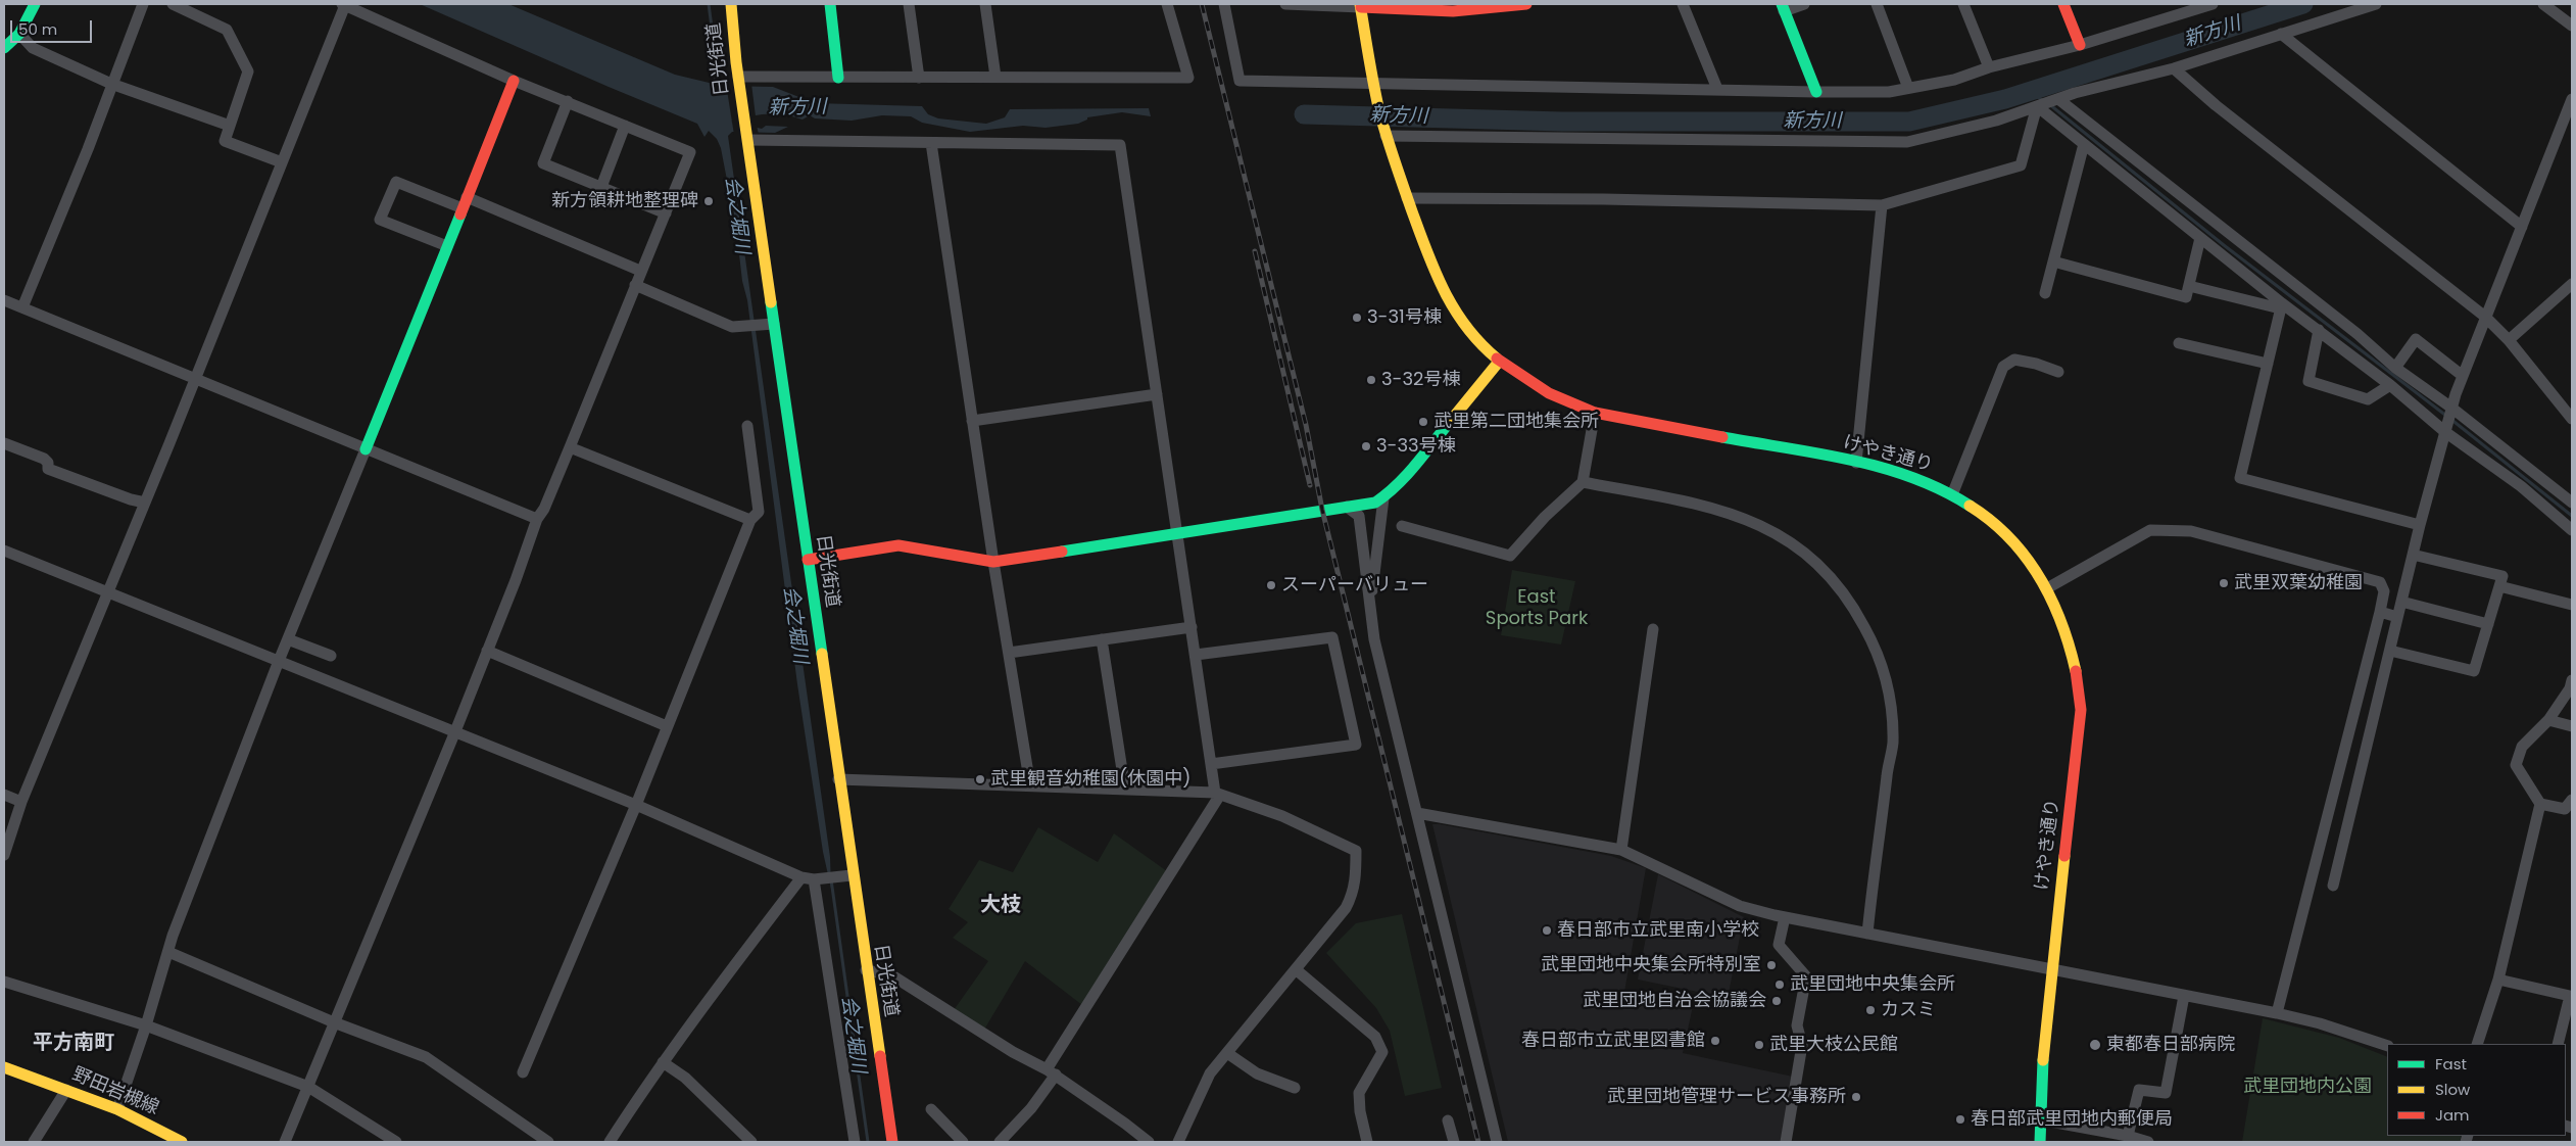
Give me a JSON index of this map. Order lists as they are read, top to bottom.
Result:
{
  "streets": {
    "main road": ["日光街道", "けやき通り", "野田岩槻線"]
  },
  "districts": ["大枝", "平方南町"],
  "water": ["新方川", "会之堀川"],
  "parks": ["East Sports Park", "武里団地内公園"],
  "places": [
    "新方領耕地整理碑",
    "3-31号棟",
    "3-32号棟",
    "武里第二団地集会所",
    "3-33号棟",
    "武里双葉幼稚園",
    "スーパーバリュー",
    "武里観音幼稚園(休園中)",
    "春日部市立武里南小学校",
    "武里団地中央集会所特別室",
    "武里団地中央集会所",
    "武里団地自治会協議会",
    "カスミ",
    "春日部市立武里図書館",
    "武里大枝公民館",
    "東都春日部病院",
    "武里団地管理サービス事務所",
    "春日部武里団地内郵便局"
  ],
  "legend": ["Fast", "Slow", "Jam"],
  "scale_bar": "50 m"
}
